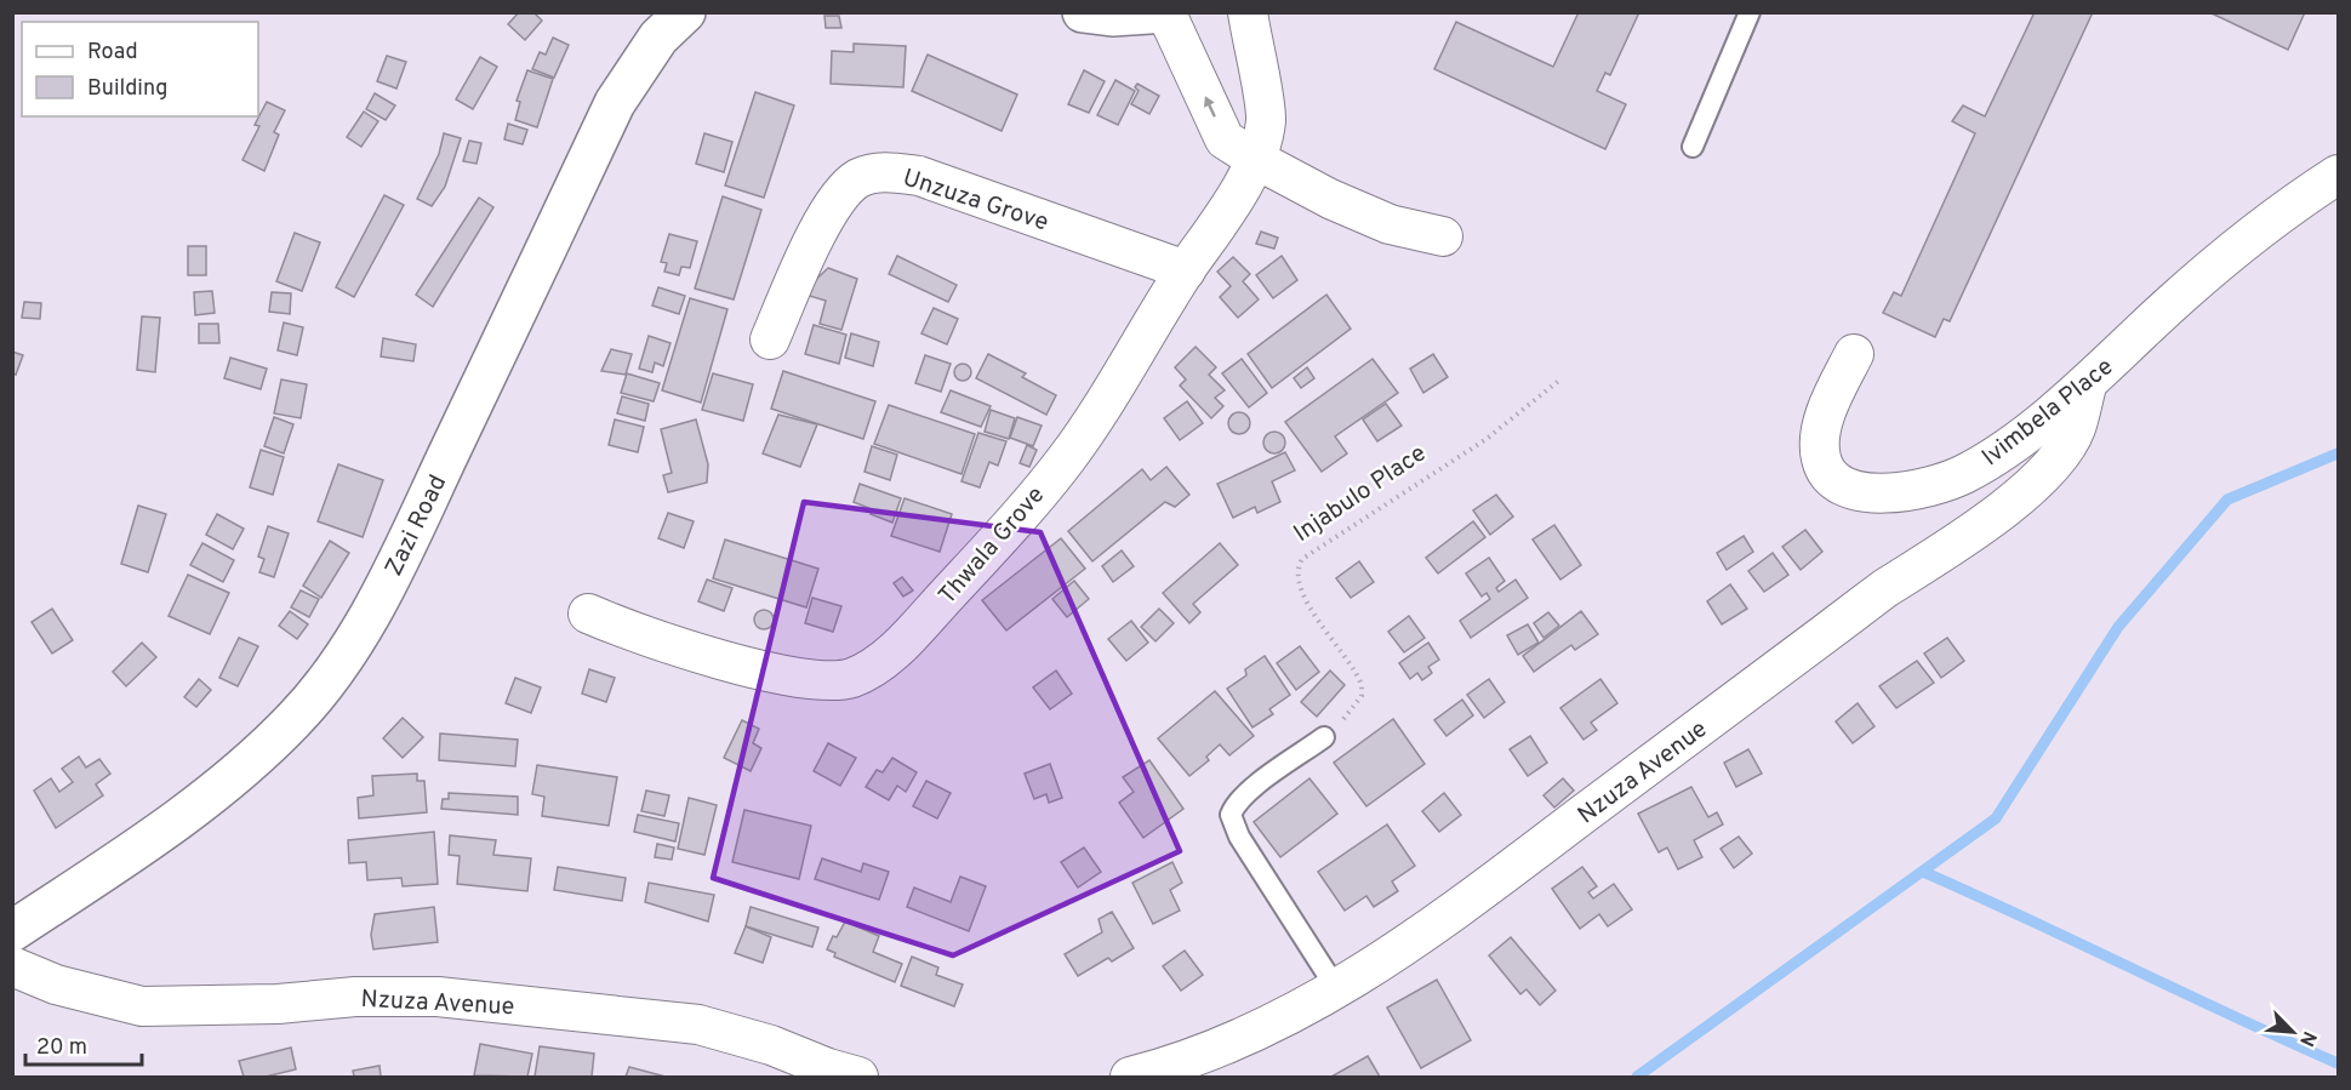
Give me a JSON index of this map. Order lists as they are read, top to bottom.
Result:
{
  "streets": {
    "street": [
      "Unzuza Grove",
      "Ivimbela Place",
      "Zazi Road",
      "Thwala Grove",
      "Nzuza Avenue"
    ],
    "path": ["Injabulo Place"]
  },
  "crossings": [
    ["Unzuza Grove", "Thwala Grove"],
    ["Ivimbela Place", "Nzuza Avenue"]
  ],
  "legend": ["Road", "Building"],
  "scale_bar": "20 m",
  "north": "bottom right"
}
